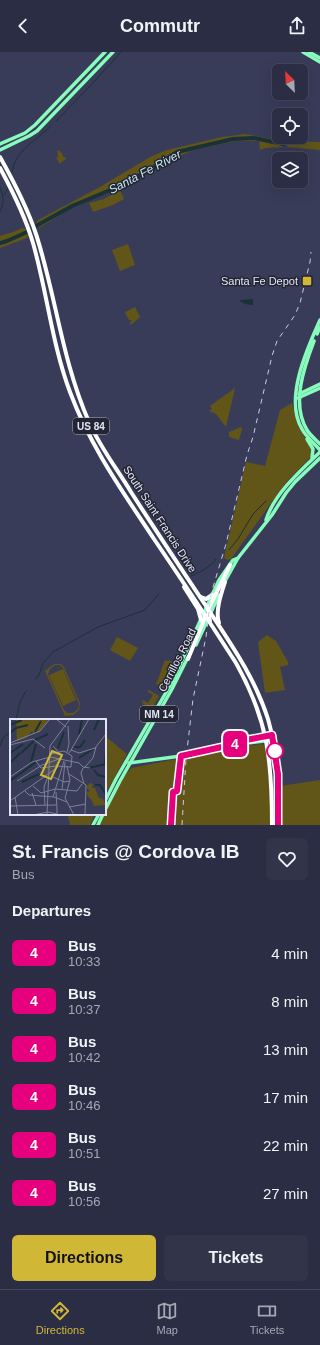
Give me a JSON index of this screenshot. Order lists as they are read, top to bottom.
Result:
{
  "streets": {
    "highway": ["US 84", "South Saint Francis Drive"],
    "main road": ["Cerrillos Road", "NM 14"]
  },
  "crossings": [
    ["South Saint Francis Drive", "Cerrillos Road"]
  ],
  "water": ["Santa Fe River"],
  "places": {
    "transit": ["Santa Fe Depot"]
  },
  "lines": ["bus line 4"],
  "north": "top left",
  "page": {
    "header": "Commutr",
    "on_map": "4",
    "heading": [
      ["St. Francis @ Cordova IB", "Bus"],
      "Departures"
    ],
    "list": [
      {
        "mark": "4",
        "name": "Bus",
        "note": "10:33",
        "value": "4 min"
      },
      {
        "mark": "4",
        "name": "Bus",
        "note": "10:37",
        "value": "8 min"
      },
      {
        "mark": "4",
        "name": "Bus",
        "note": "10:42",
        "value": "13 min"
      },
      {
        "mark": "4",
        "name": "Bus",
        "note": "10:46",
        "value": "17 min"
      },
      {
        "mark": "4",
        "name": "Bus",
        "note": "10:51",
        "value": "22 min"
      },
      {
        "mark": "4",
        "name": "Bus",
        "note": "10:56",
        "value": "27 min"
      }
    ],
    "buttons": ["Directions", "Tickets"],
    "tabs": ["Directions", "Map", "Tickets"]
  }
}
